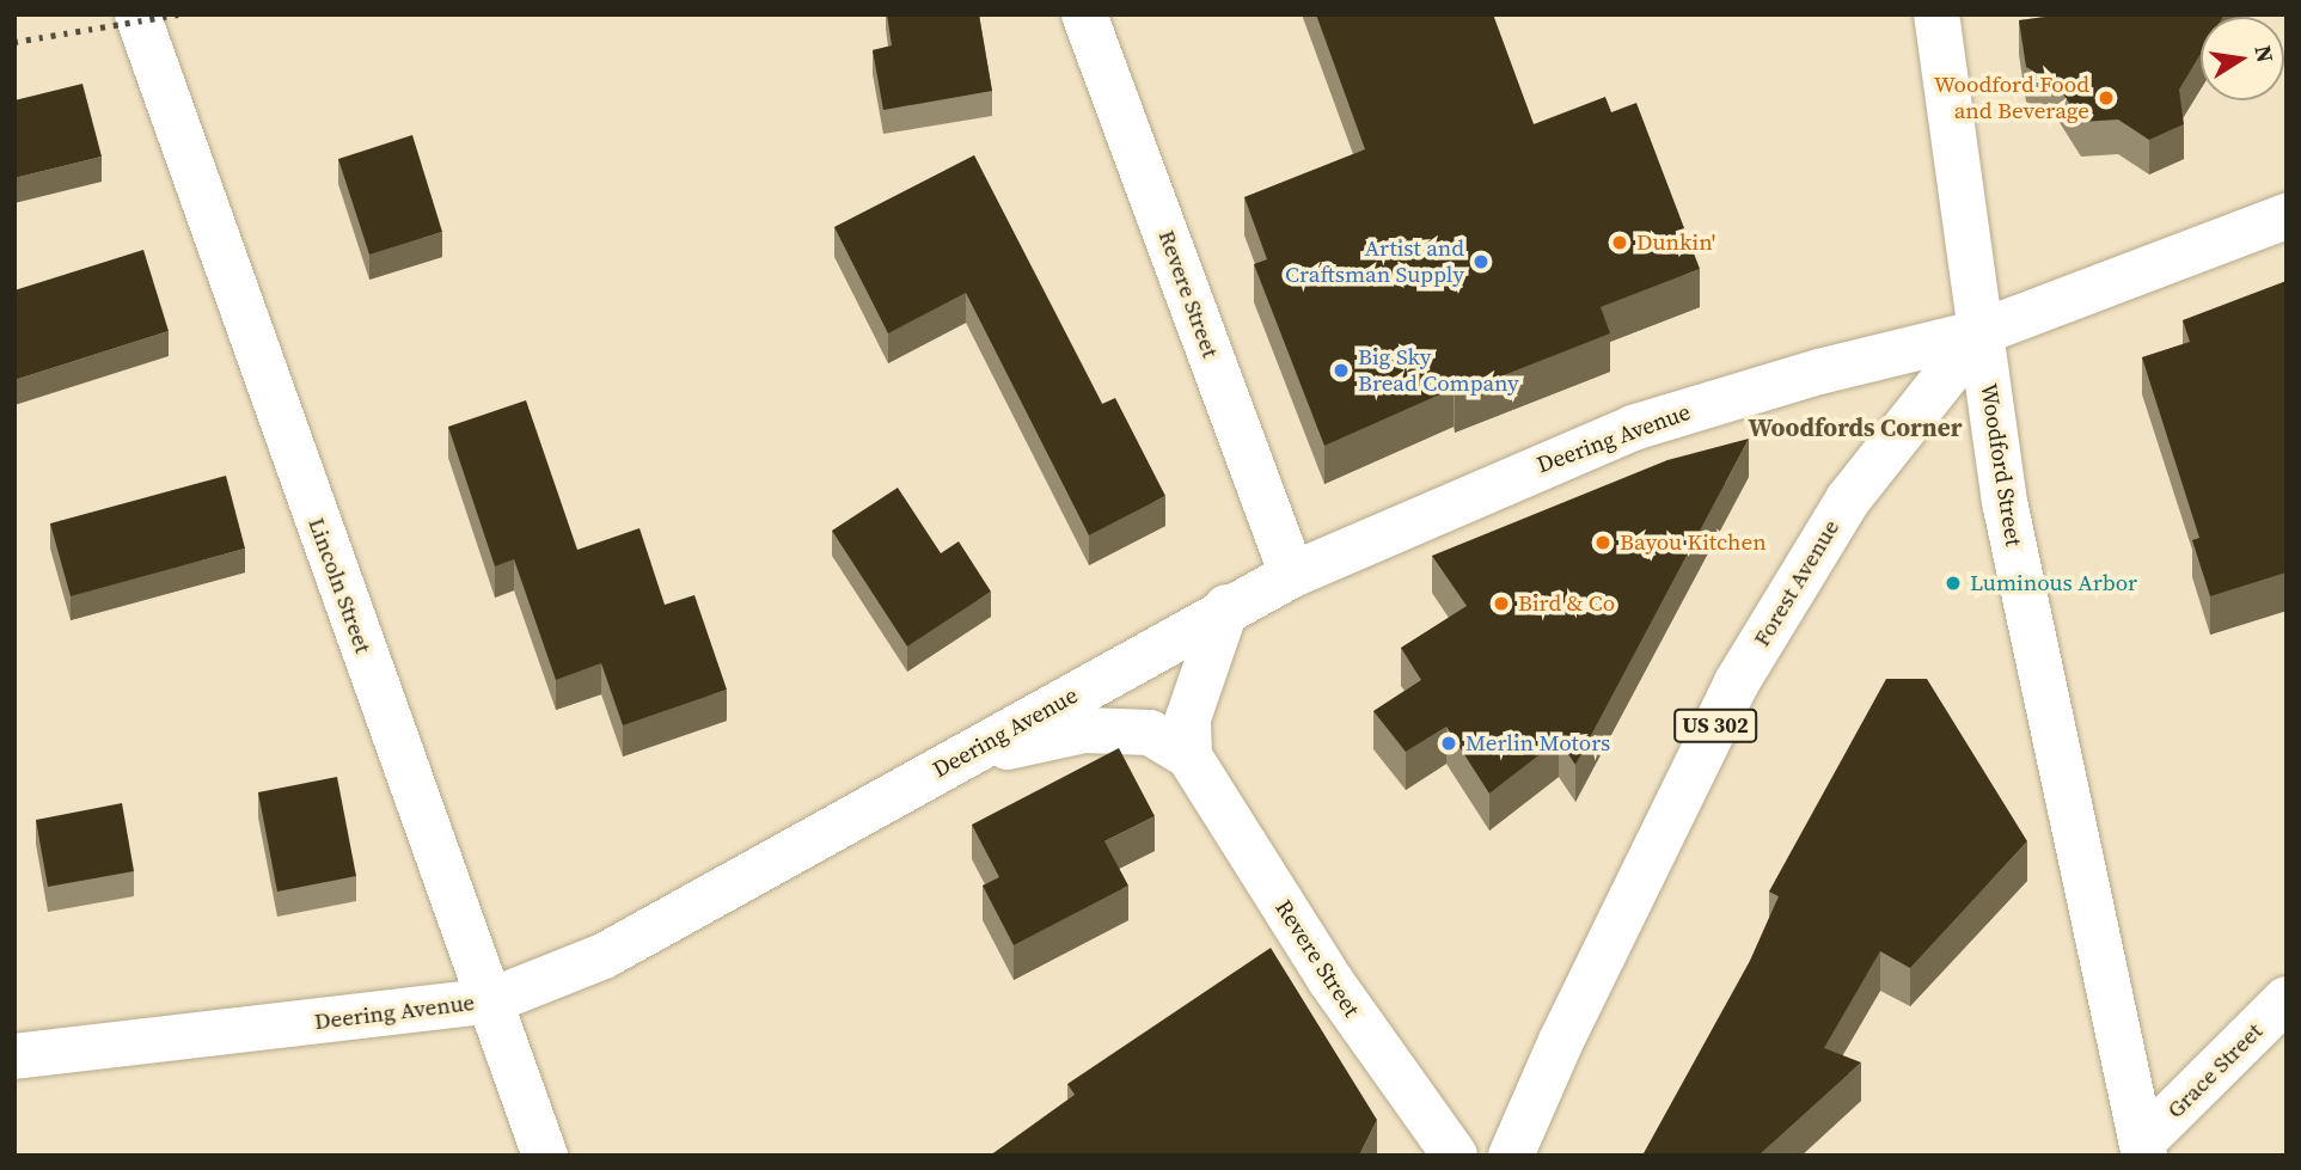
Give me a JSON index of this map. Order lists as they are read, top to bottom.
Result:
{
  "streets": {
    "main road": [
      "Revere Street",
      "Deering Avenue",
      "Woodford Street",
      "Forest Avenue",
      "Lincoln Street",
      "US 302",
      "Grace Street"
    ]
  },
  "crossings": [
    ["Revere Street", "Deering Avenue"],
    ["Deering Avenue", "Woodford Street"],
    ["Deering Avenue", "Forest Avenue"],
    ["Deering Avenue", "Lincoln Street"],
    ["Woodford Street", "Forest Avenue"],
    ["Woodford Street", "Grace Street"]
  ],
  "districts": ["Woodfords Corner"],
  "places": [
    "Woodford Food and Beverage",
    "Dunkin'",
    "Artist and Craftsman Supply",
    "Big Sky Bread Company",
    "Bayou Kitchen",
    "Luminous Arbor",
    "Bird & Co",
    "Merlin Motors"
  ],
  "north": "right"
}
